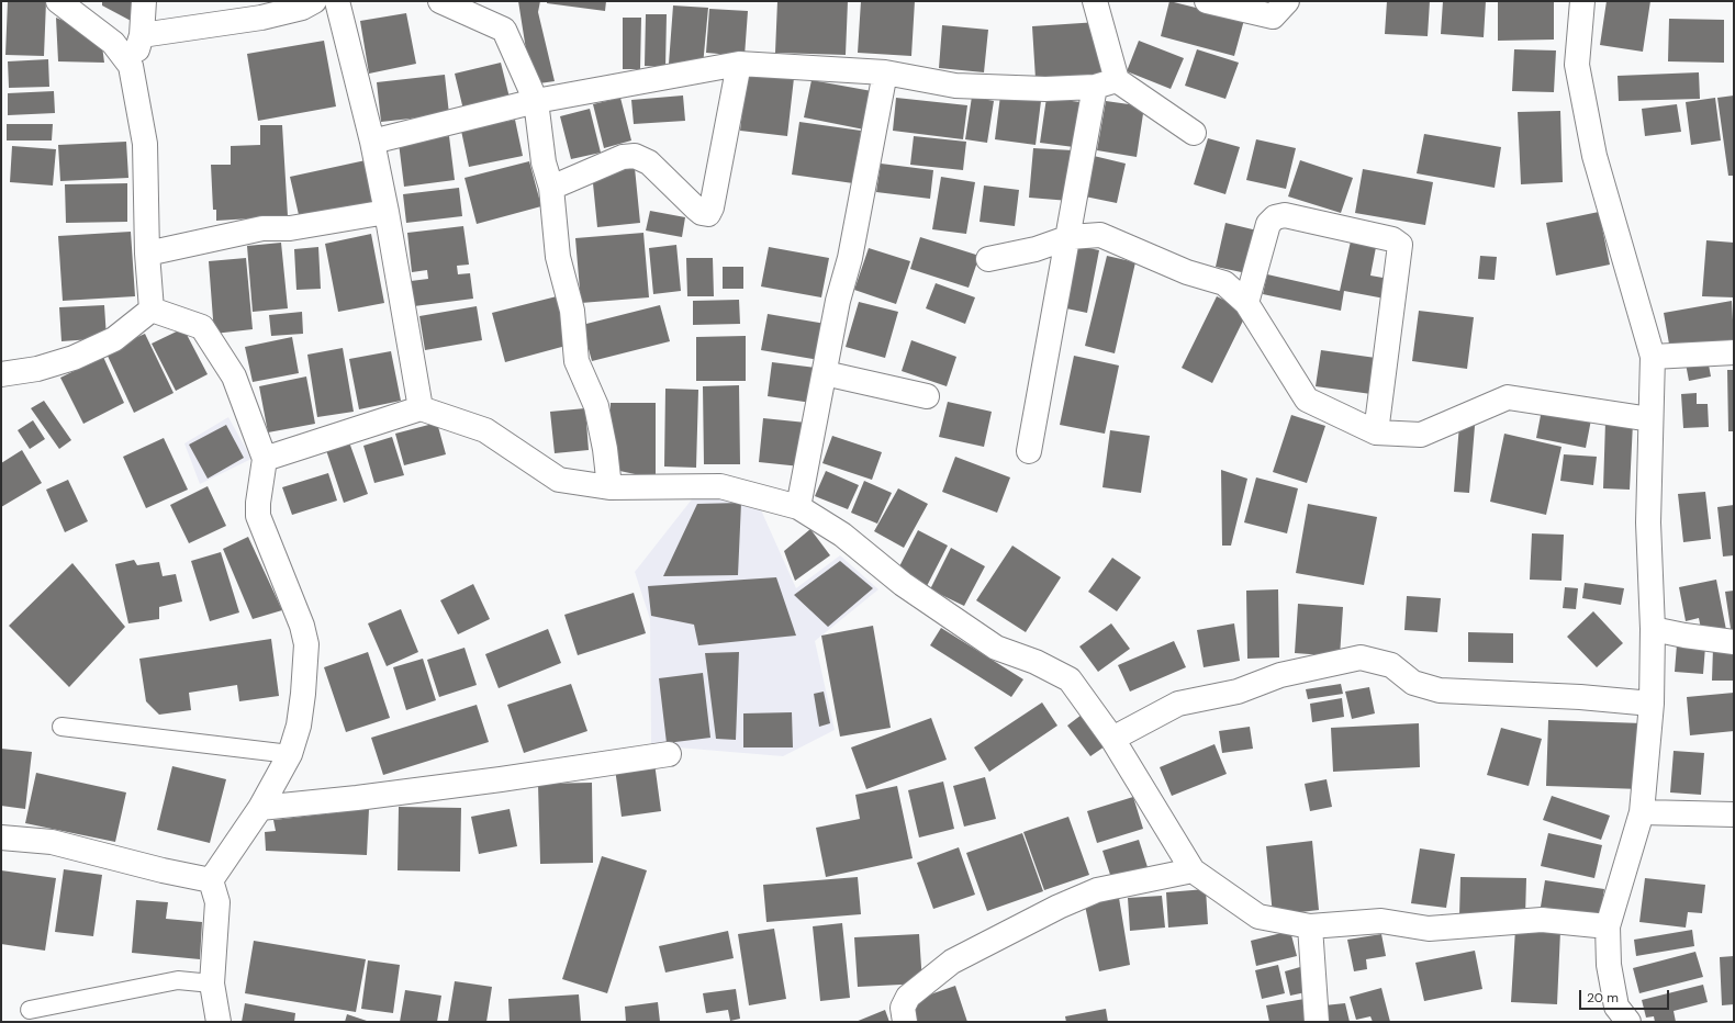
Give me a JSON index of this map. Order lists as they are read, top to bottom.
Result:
{
  "scale_bar": "20 m"
}
